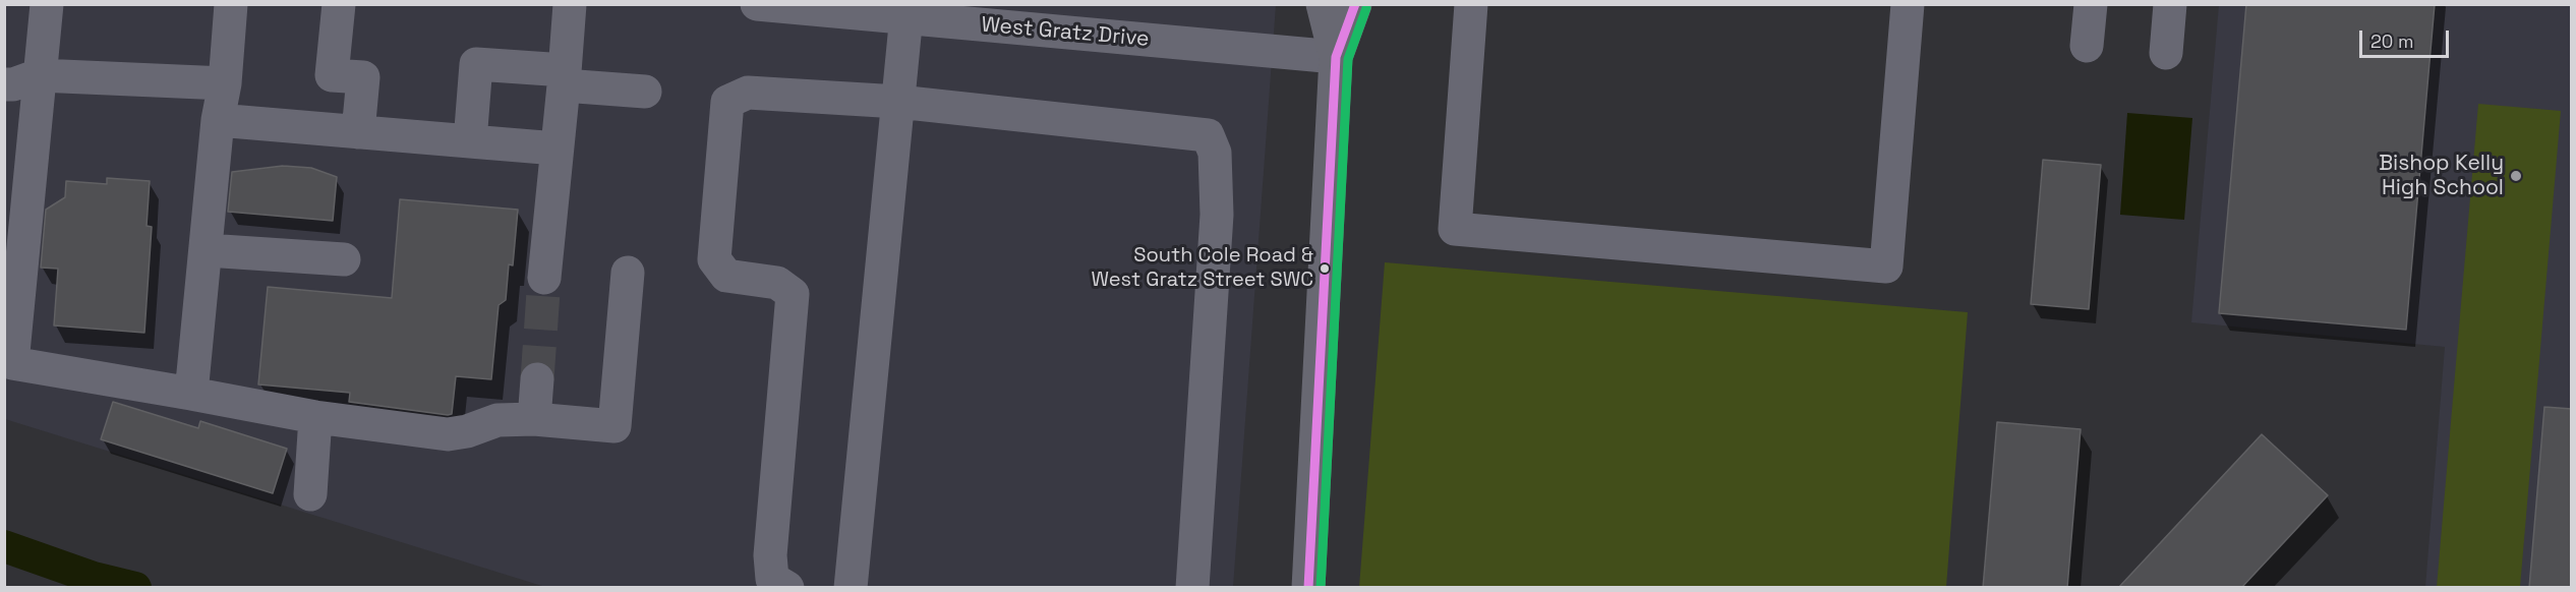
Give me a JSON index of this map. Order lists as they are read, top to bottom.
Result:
{
  "streets": {
    "street": ["West Gratz Drive"]
  },
  "places": ["Bishop Kelly High School", "South Cole Road & West Gratz Street SWC"],
  "scale_bar": "20 m"
}
